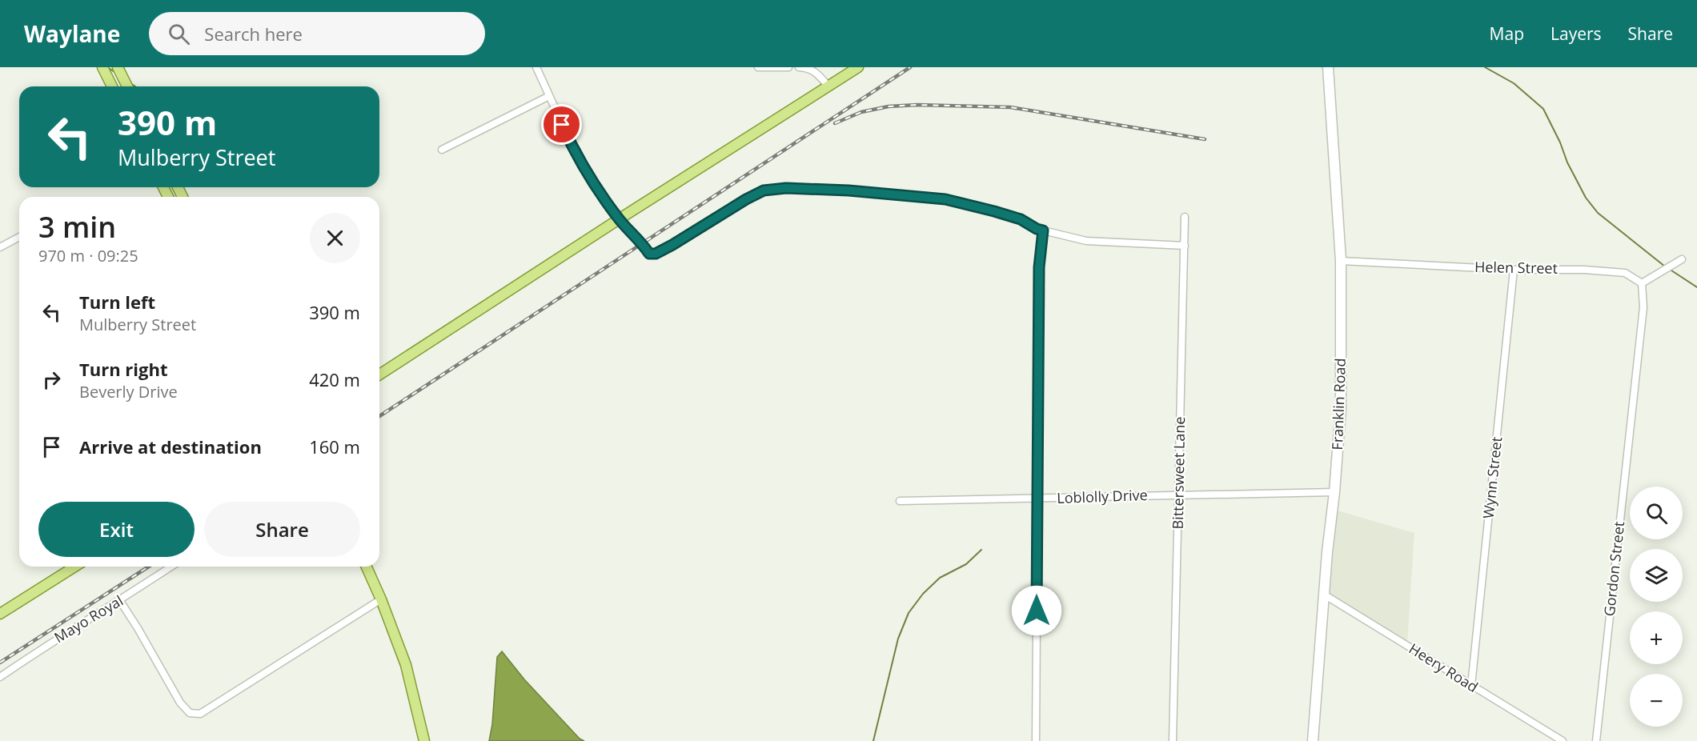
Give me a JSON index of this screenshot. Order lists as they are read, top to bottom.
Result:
{
  "streets": {
    "main road": ["Franklin Road"],
    "street": [
      "Helen Street",
      "Bittersweet Lane",
      "Wynn Street",
      "Loblolly Drive",
      "Gordon Street",
      "Mayo Royal",
      "Heery Road"
    ]
  },
  "crossings": [
    ["Helen Street", "Franklin Road"],
    ["Helen Street", "Wynn Street"],
    ["Helen Street", "Gordon Street"],
    ["Franklin Road", "Loblolly Drive"],
    ["Franklin Road", "Heery Road"],
    ["Bittersweet Lane", "Loblolly Drive"],
    ["Wynn Street", "Heery Road"]
  ],
  "page": {
    "header": "Waylane",
    "search": "Search here",
    "nav": ["Map", "Layers", "Share"],
    "turn": ["390 m", "Mulberry Street"],
    "heading": ["3 min", "970 m · 09:25"],
    "list": [
      {
        "name": "Turn left",
        "note": "Mulberry Street",
        "value": "390 m"
      },
      {
        "name": "Turn right",
        "note": "Beverly Drive",
        "value": "420 m"
      },
      {
        "name": "Arrive at destination",
        "value": "160 m"
      }
    ],
    "map_buttons": ["+", "−"],
    "buttons": ["Exit", "Share"]
  }
}
